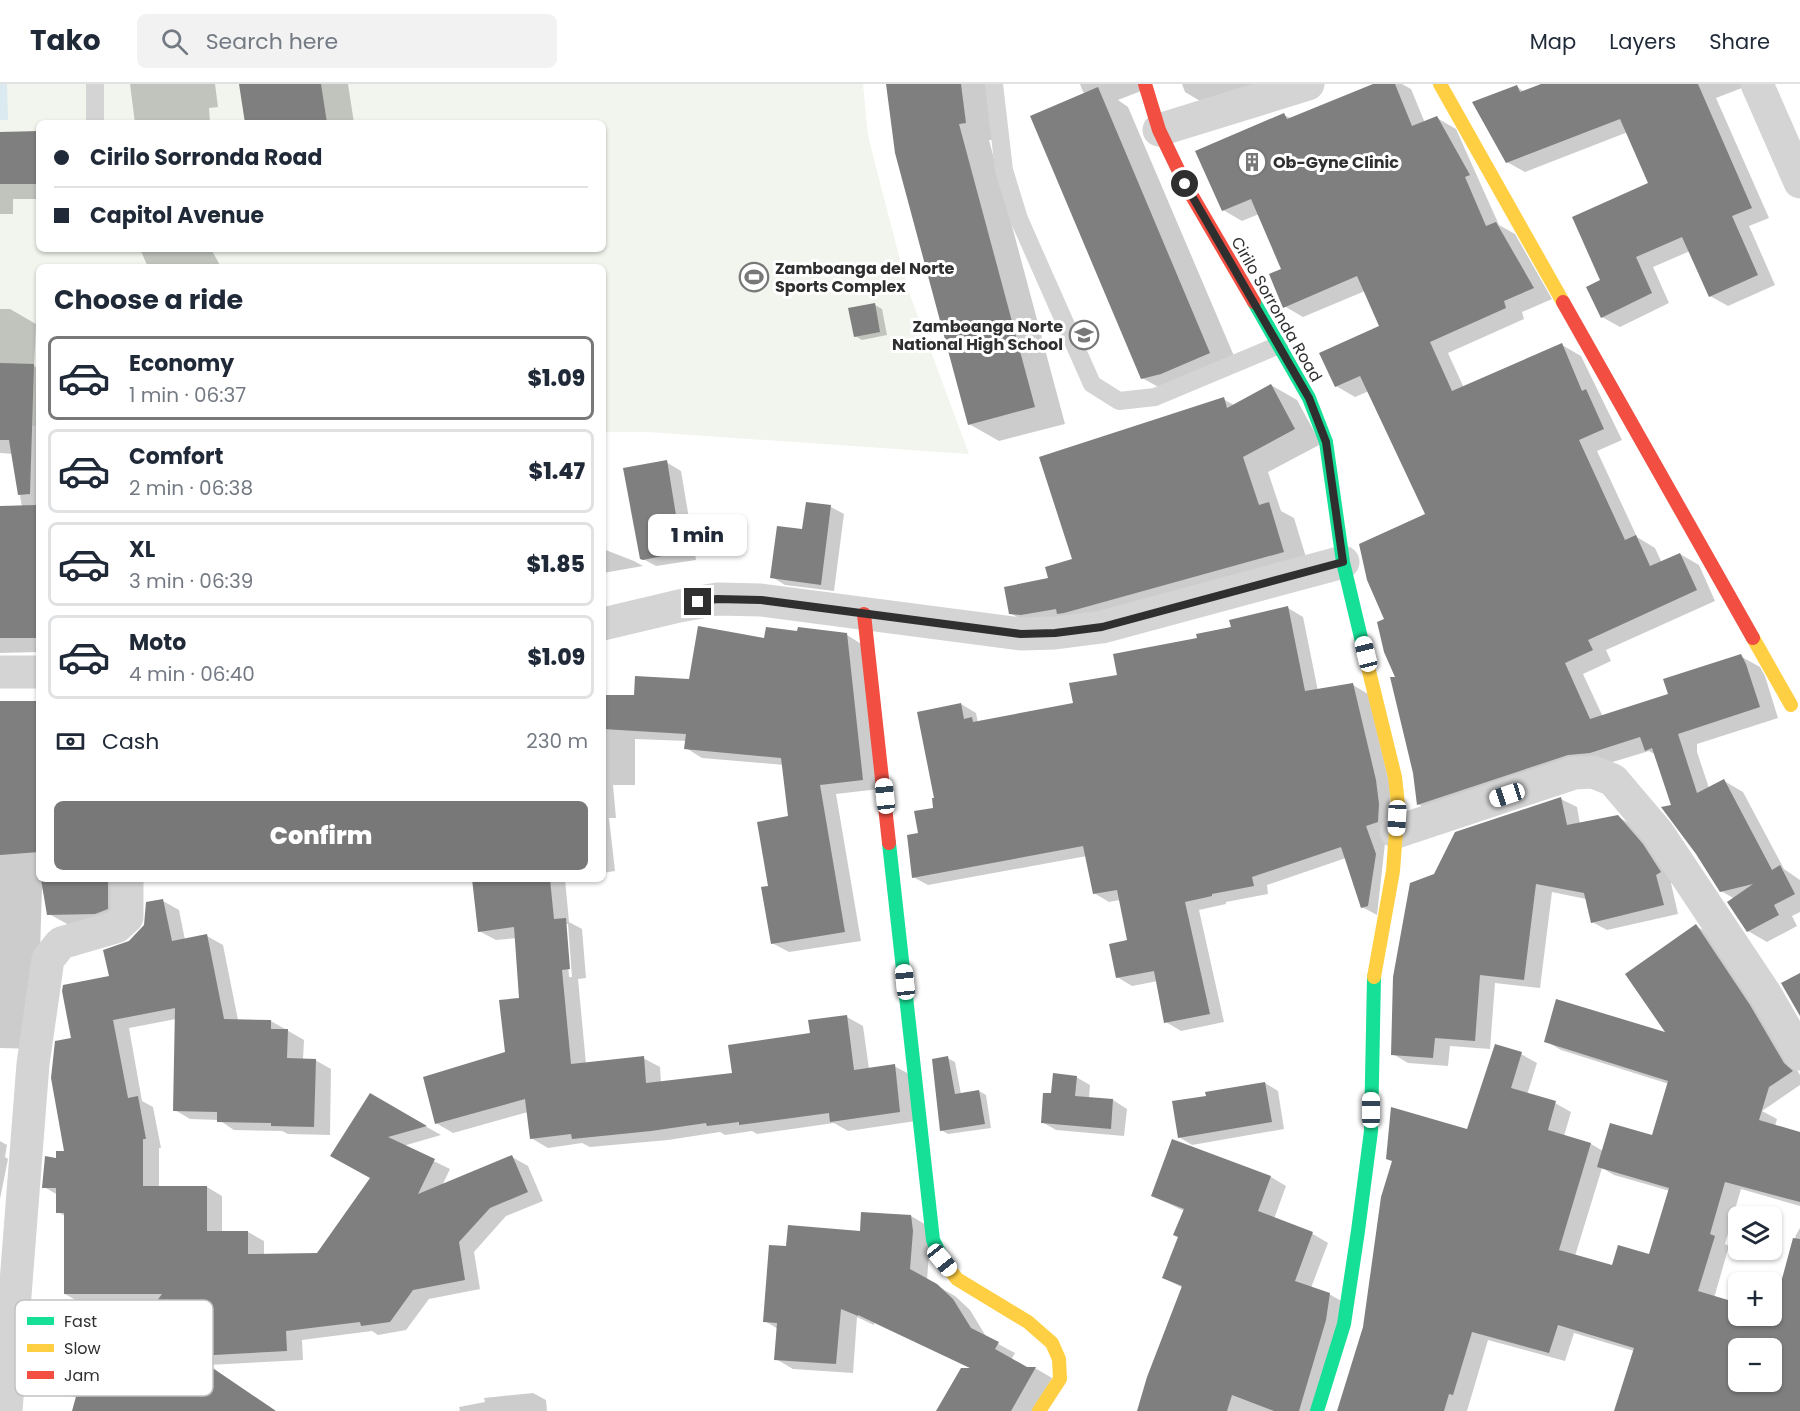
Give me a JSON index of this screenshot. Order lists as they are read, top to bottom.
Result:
{
  "streets": {
    "street": ["Cirilo Sorronda Road"]
  },
  "places": {
    "building": ["Ob-Gyne Clinic"],
    "sports": ["Zamboanga del Norte Sports Complex"],
    "school or university": ["Zamboanga Norte National High School"]
  },
  "legend": ["Fast", "Slow", "Jam"],
  "page": {
    "header": "Tako",
    "search": "Search here",
    "nav": ["Map", "Layers", "Share"],
    "banner": ["Cirilo Sorronda Road", "Capitol Avenue"],
    "heading": "Choose a ride",
    "list": [
      {
        "name": "Economy",
        "note": "1 min · 06:37",
        "value": "$1.09"
      },
      {
        "name": "Comfort",
        "note": "2 min · 06:38",
        "value": "$1.47"
      },
      {
        "name": "XL",
        "note": "3 min · 06:39",
        "value": "$1.85"
      },
      {
        "name": "Moto",
        "note": "4 min · 06:40",
        "value": "$1.09"
      }
    ],
    "bubble": "1 min",
    "pay": ["Cash", "230 m"],
    "buttons": "Confirm",
    "map_buttons": ["+", "−"]
  }
}
